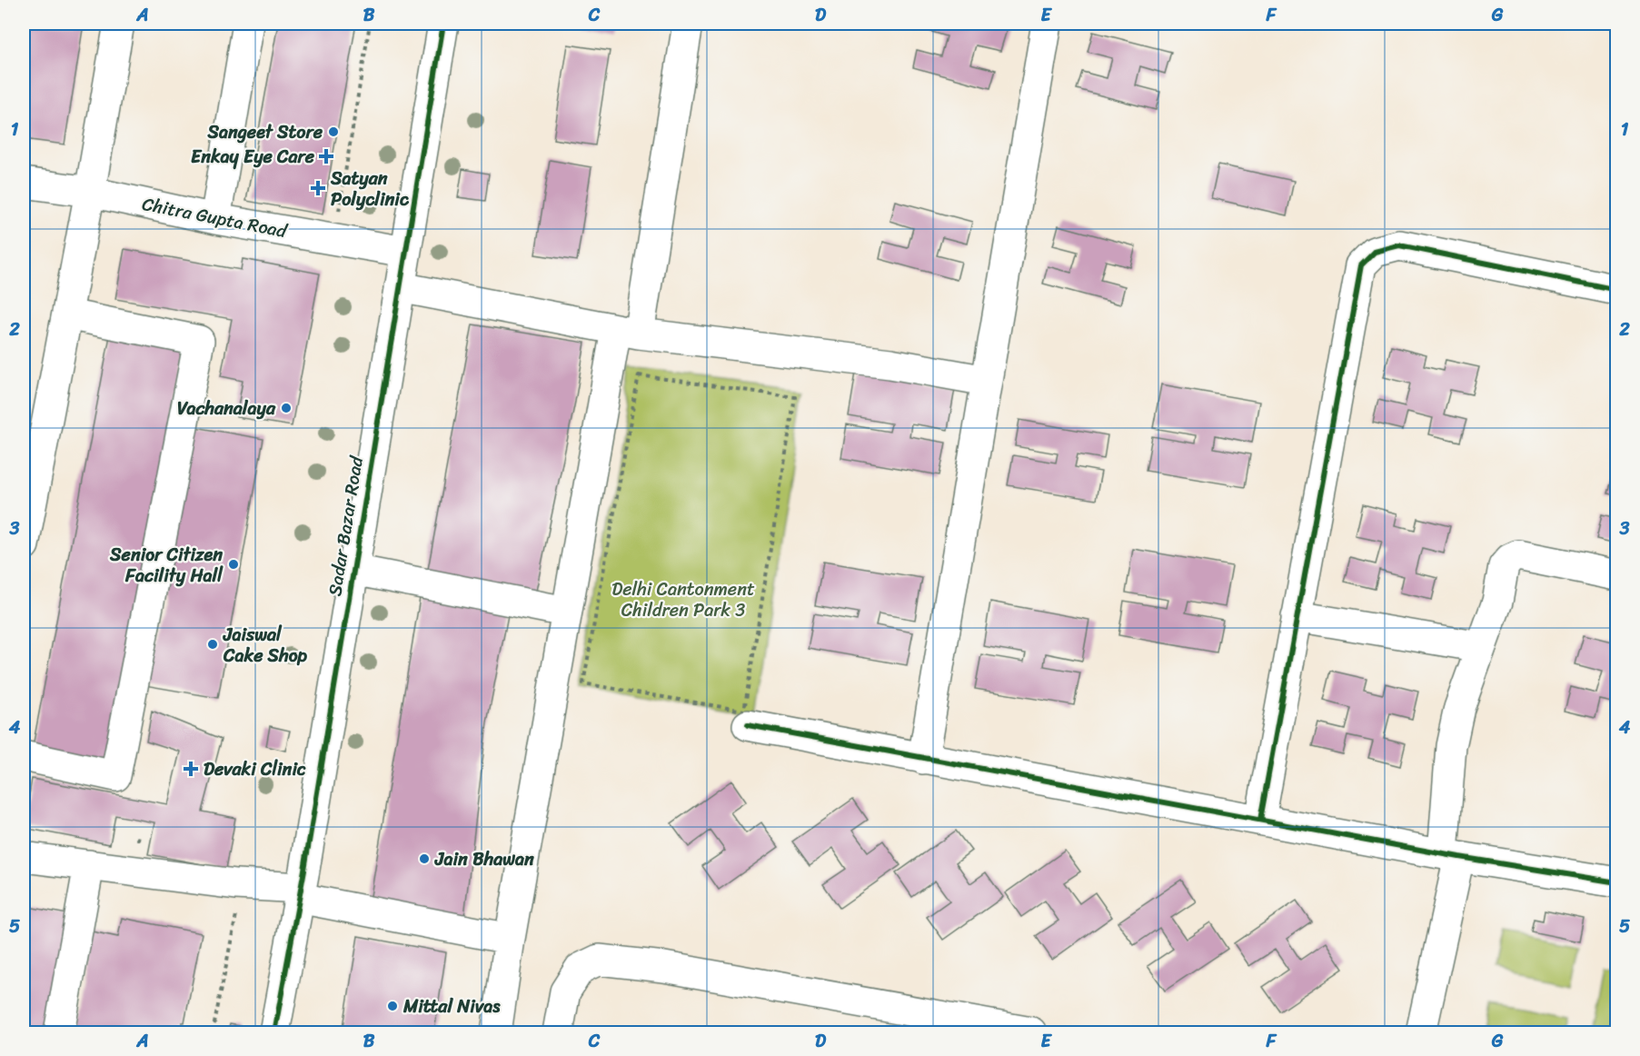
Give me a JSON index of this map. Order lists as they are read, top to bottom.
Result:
{
  "streets": {
    "street": ["Chitra Gupta Road", "Sadar Bazar Road"]
  },
  "crossings": [
    ["Chitra Gupta Road", "Sadar Bazar Road"]
  ],
  "parks": ["Delhi Cantonment Children Park 3"],
  "places": {
    "other": [
      "Sangeet Store",
      "Vachanalaya",
      "Senior Citizen Facility Hall",
      "Jaiswal Cake Shop",
      "Jain Bhawan",
      "Mittal Nivas"
    ],
    "health": ["Enkay Eye Care", "Satyan Polyclinic", "Devaki Clinic"]
  },
  "grid": {
    "columns": [
      "A",
      "B",
      "C",
      "D",
      "E",
      "F",
      "G"
    ],
    "rows": [
      "1",
      "2",
      "3",
      "4",
      "5"
    ]
  }
}
